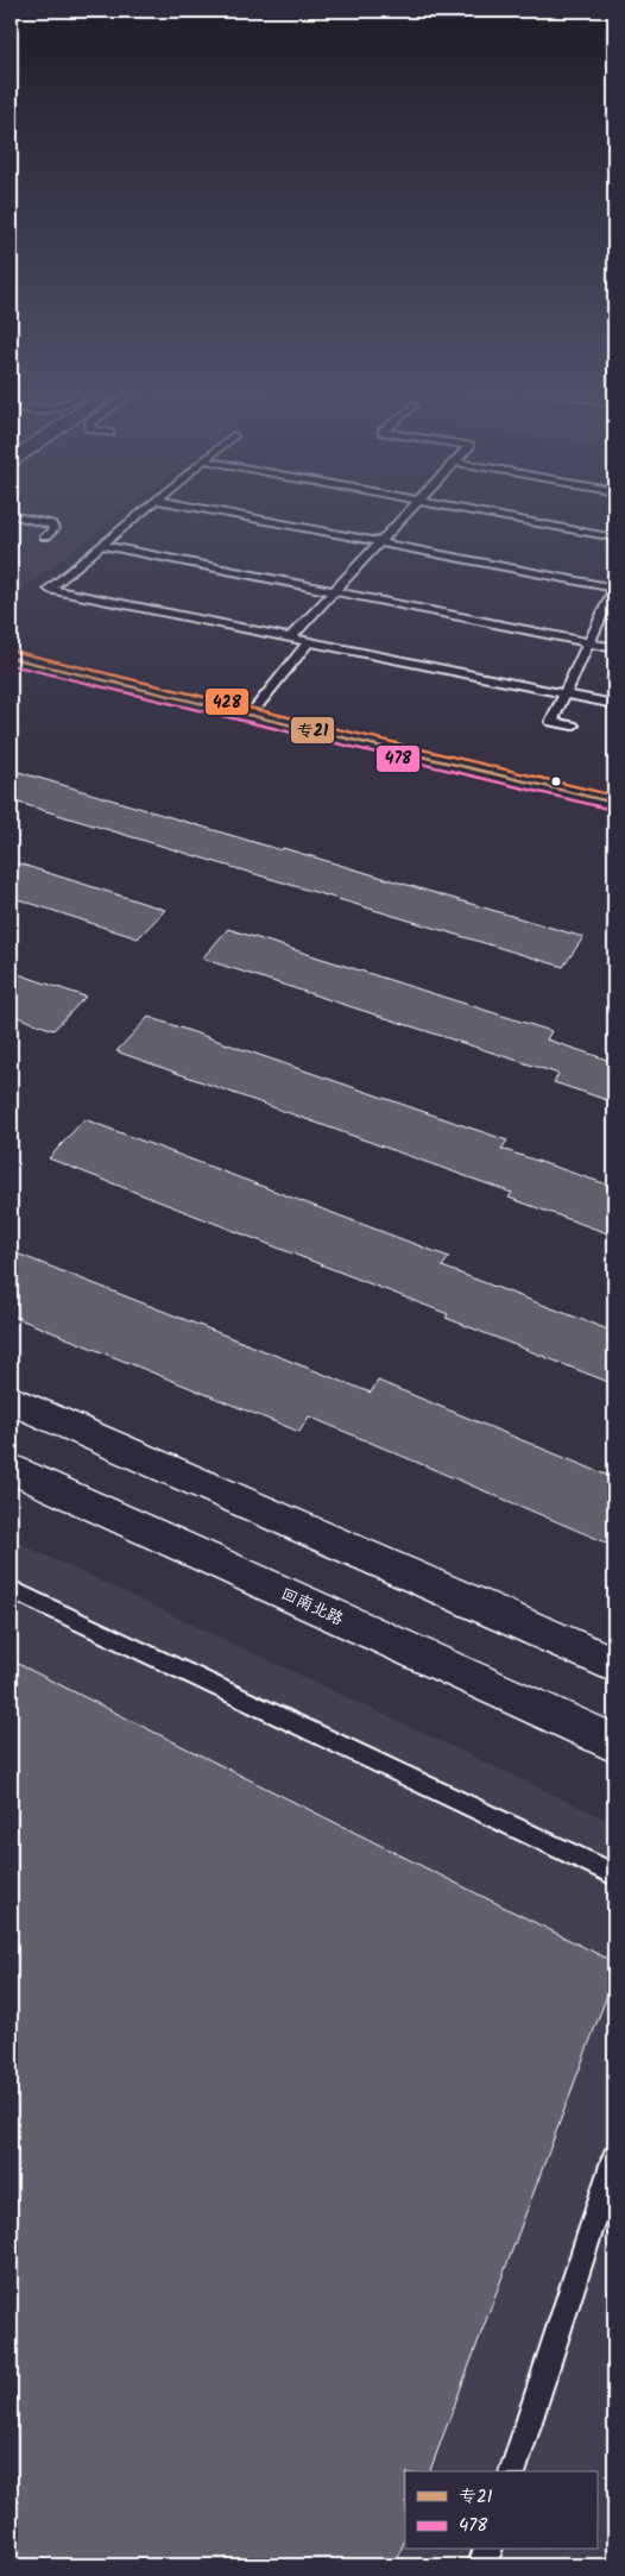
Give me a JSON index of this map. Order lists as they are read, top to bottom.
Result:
{
  "streets": {
    "street": ["回南北路"]
  },
  "lines": ["transit line 428", "transit line 专21", "transit line 478"],
  "legend": ["专21", "478"]
}
